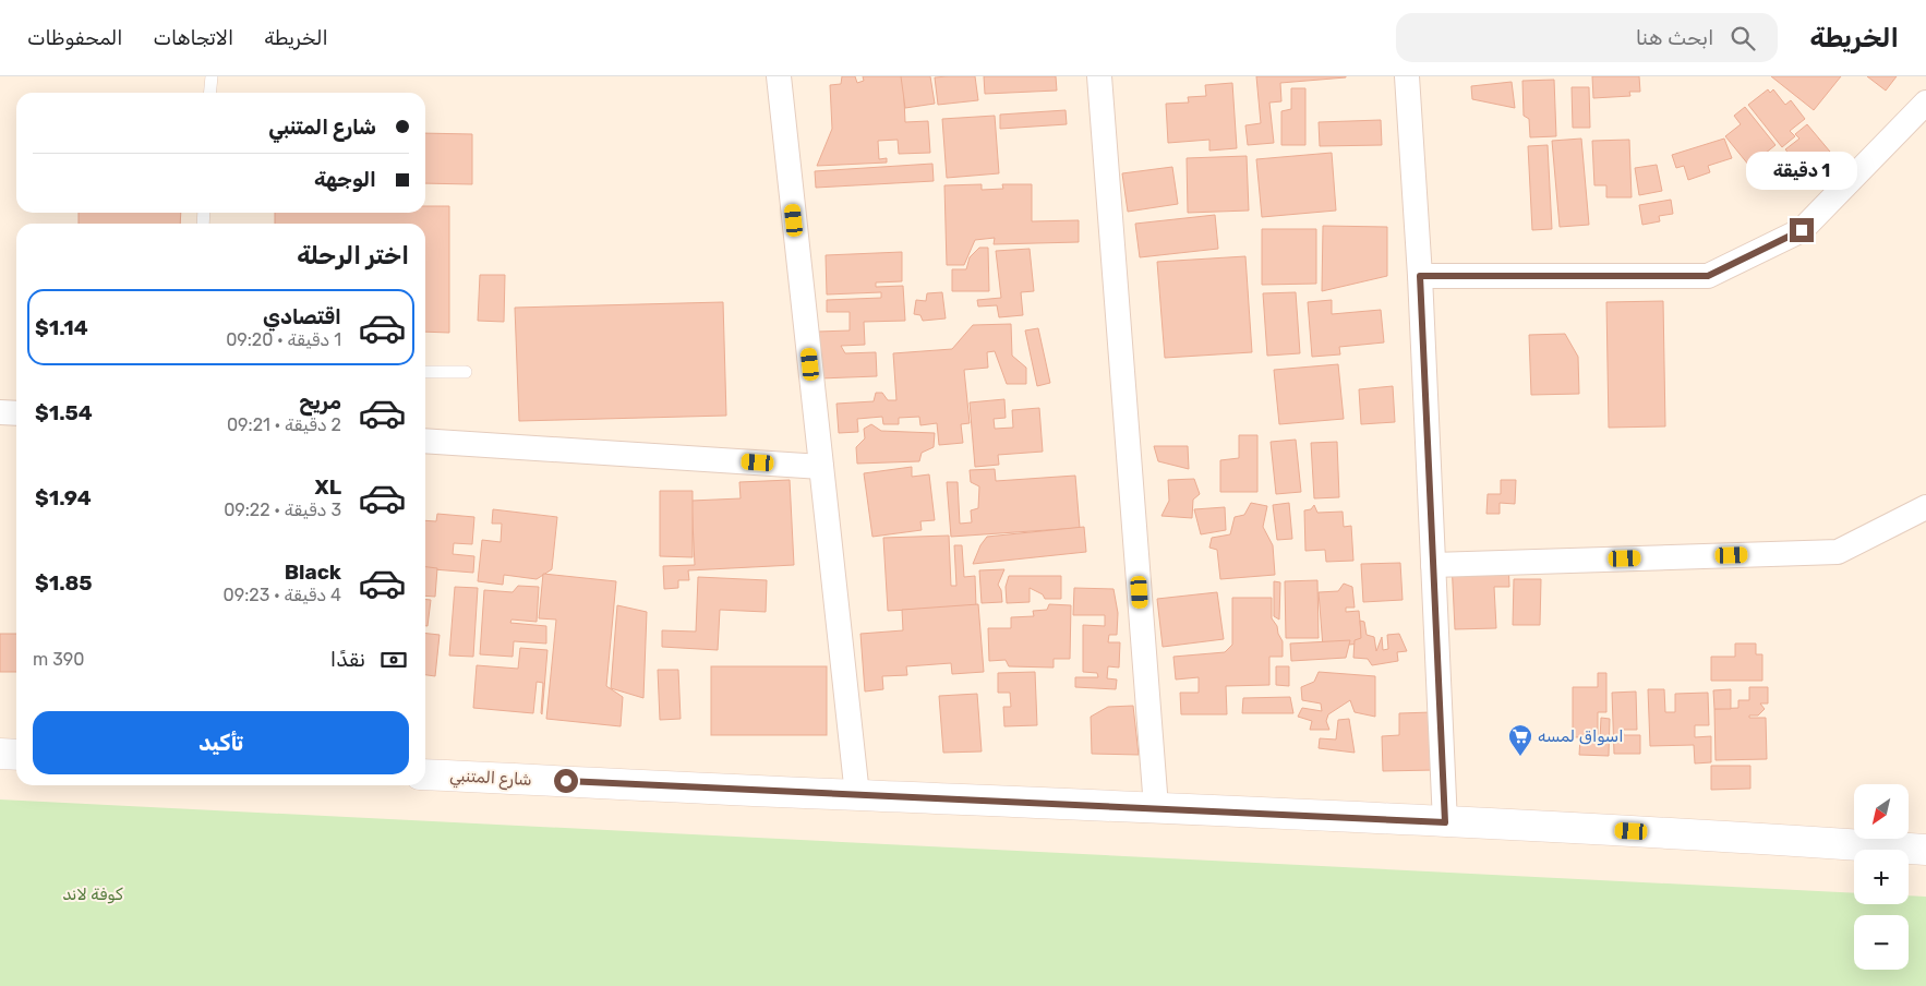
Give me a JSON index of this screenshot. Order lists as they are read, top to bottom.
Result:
{
  "streets": {
    "street": ["شارع المتنبي"]
  },
  "parks": ["كوفة لاند"],
  "places": {
    "supermarket": ["اسواق لمسه"]
  },
  "north": "bottom left",
  "page": {
    "header": "الخريطة",
    "search": "ابحث هنا",
    "nav": ["الخريطة", "الاتجاهات", "المحفوظات"],
    "banner": ["شارع المتنبي", "الوجهة"],
    "bubble": "1 دقيقة",
    "heading": "اختر الرحلة",
    "list": [
      {
        "name": "اقتصادي",
        "note": "1 دقيقة · 09:20",
        "value": "$1.14"
      },
      {
        "name": "مريح",
        "note": "2 دقيقة · 09:21",
        "value": "$1.54"
      },
      {
        "name": "XL",
        "note": "3 دقيقة · 09:22",
        "value": "$1.94"
      },
      {
        "name": "Black",
        "note": "4 دقيقة · 09:23",
        "value": "$1.85"
      }
    ],
    "pay": ["نقدًا", "390 m"],
    "buttons": "تأكيد",
    "map_buttons": ["+", "−"]
  }
}
